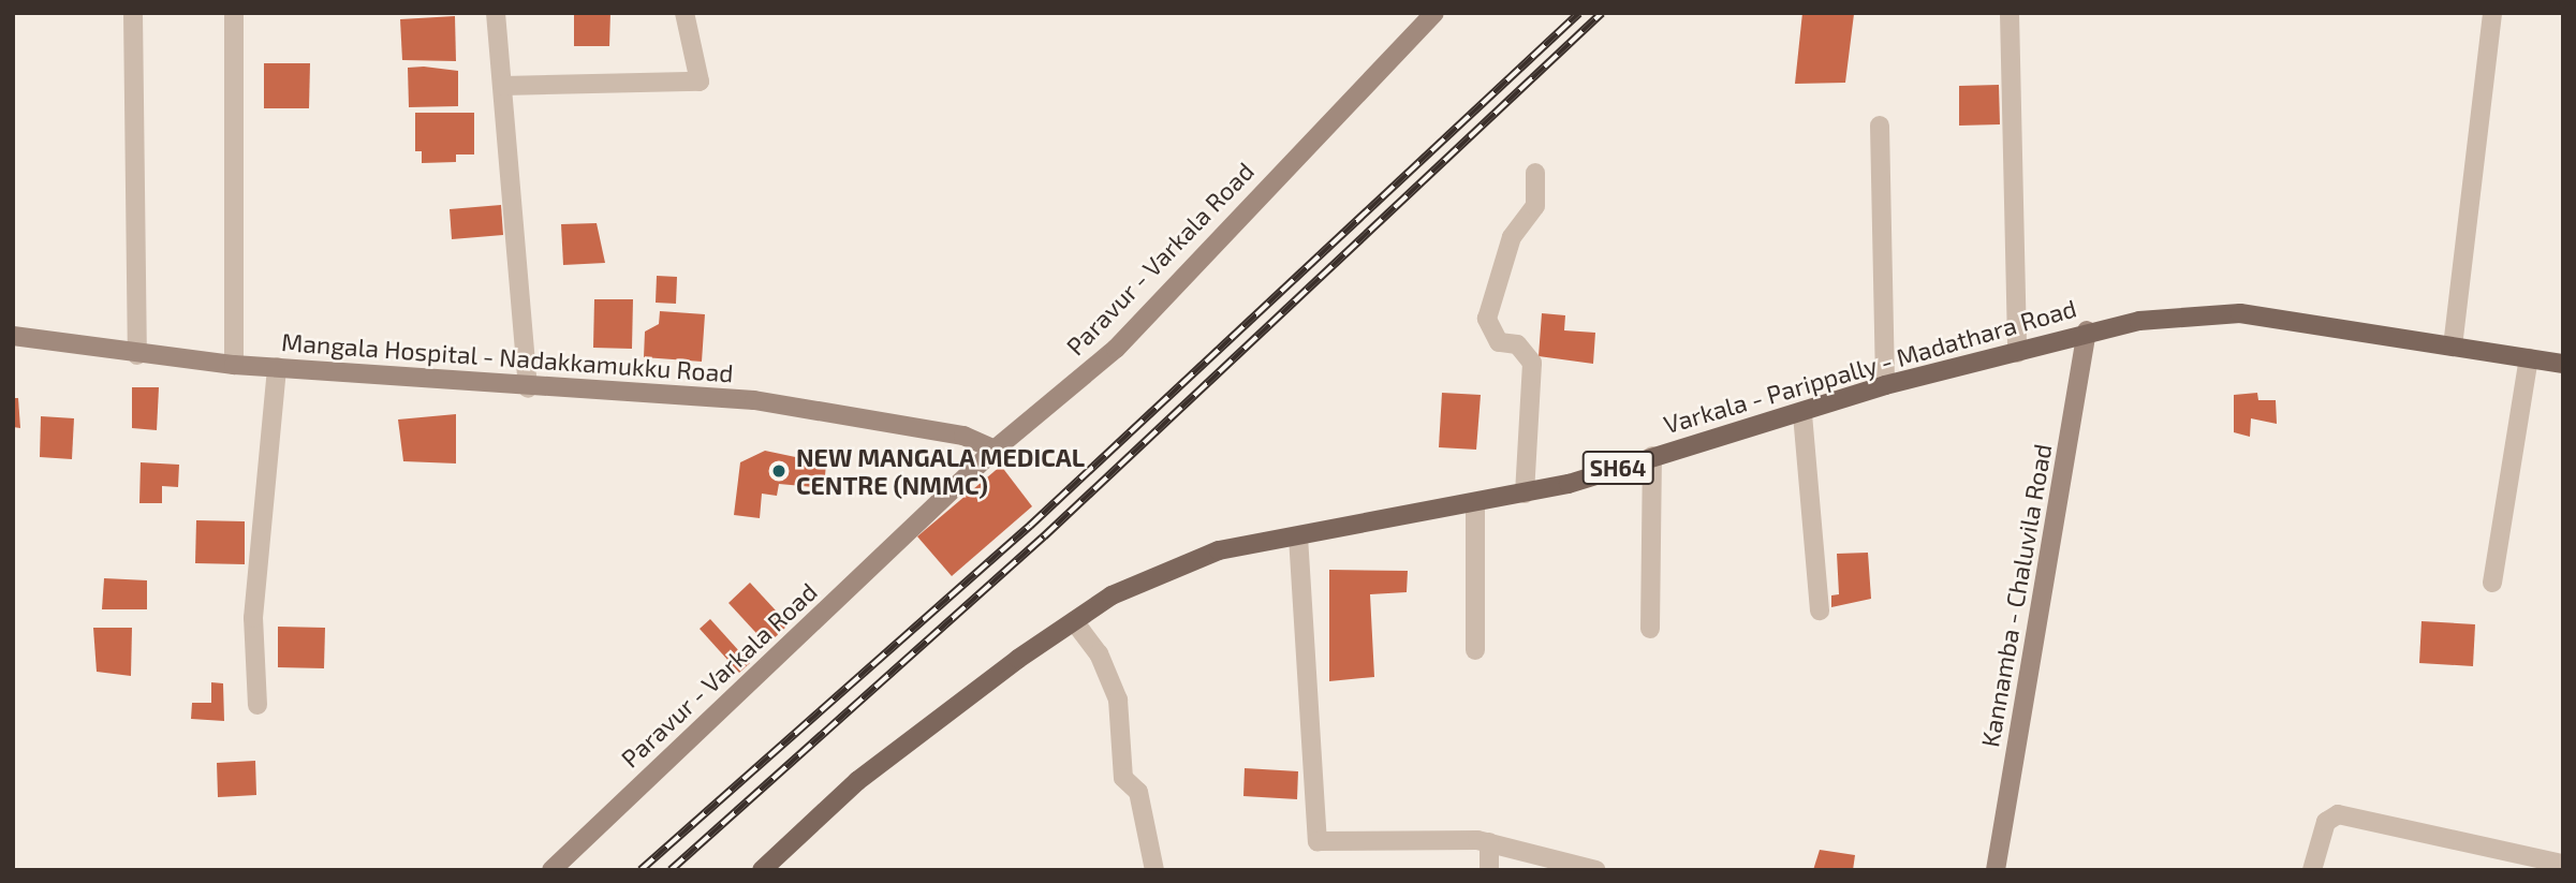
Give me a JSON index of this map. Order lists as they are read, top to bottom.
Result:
{
  "streets": {
    "main road": [
      "Paravur - Varkala Road",
      "Mangala Hospital - Nadakkamukku Road",
      "Varkala - Parippally - Madathara Road",
      "SH64",
      "Kannamba - Chaluvila Road"
    ]
  },
  "crossings": [
    ["Paravur - Varkala Road", "Mangala Hospital - Nadakkamukku Road"],
    ["Varkala - Parippally - Madathara Road", "Kannamba - Chaluvila Road"]
  ],
  "places": ["NEW MANGALA MEDICAL CENTRE (NMMC)"]
}
